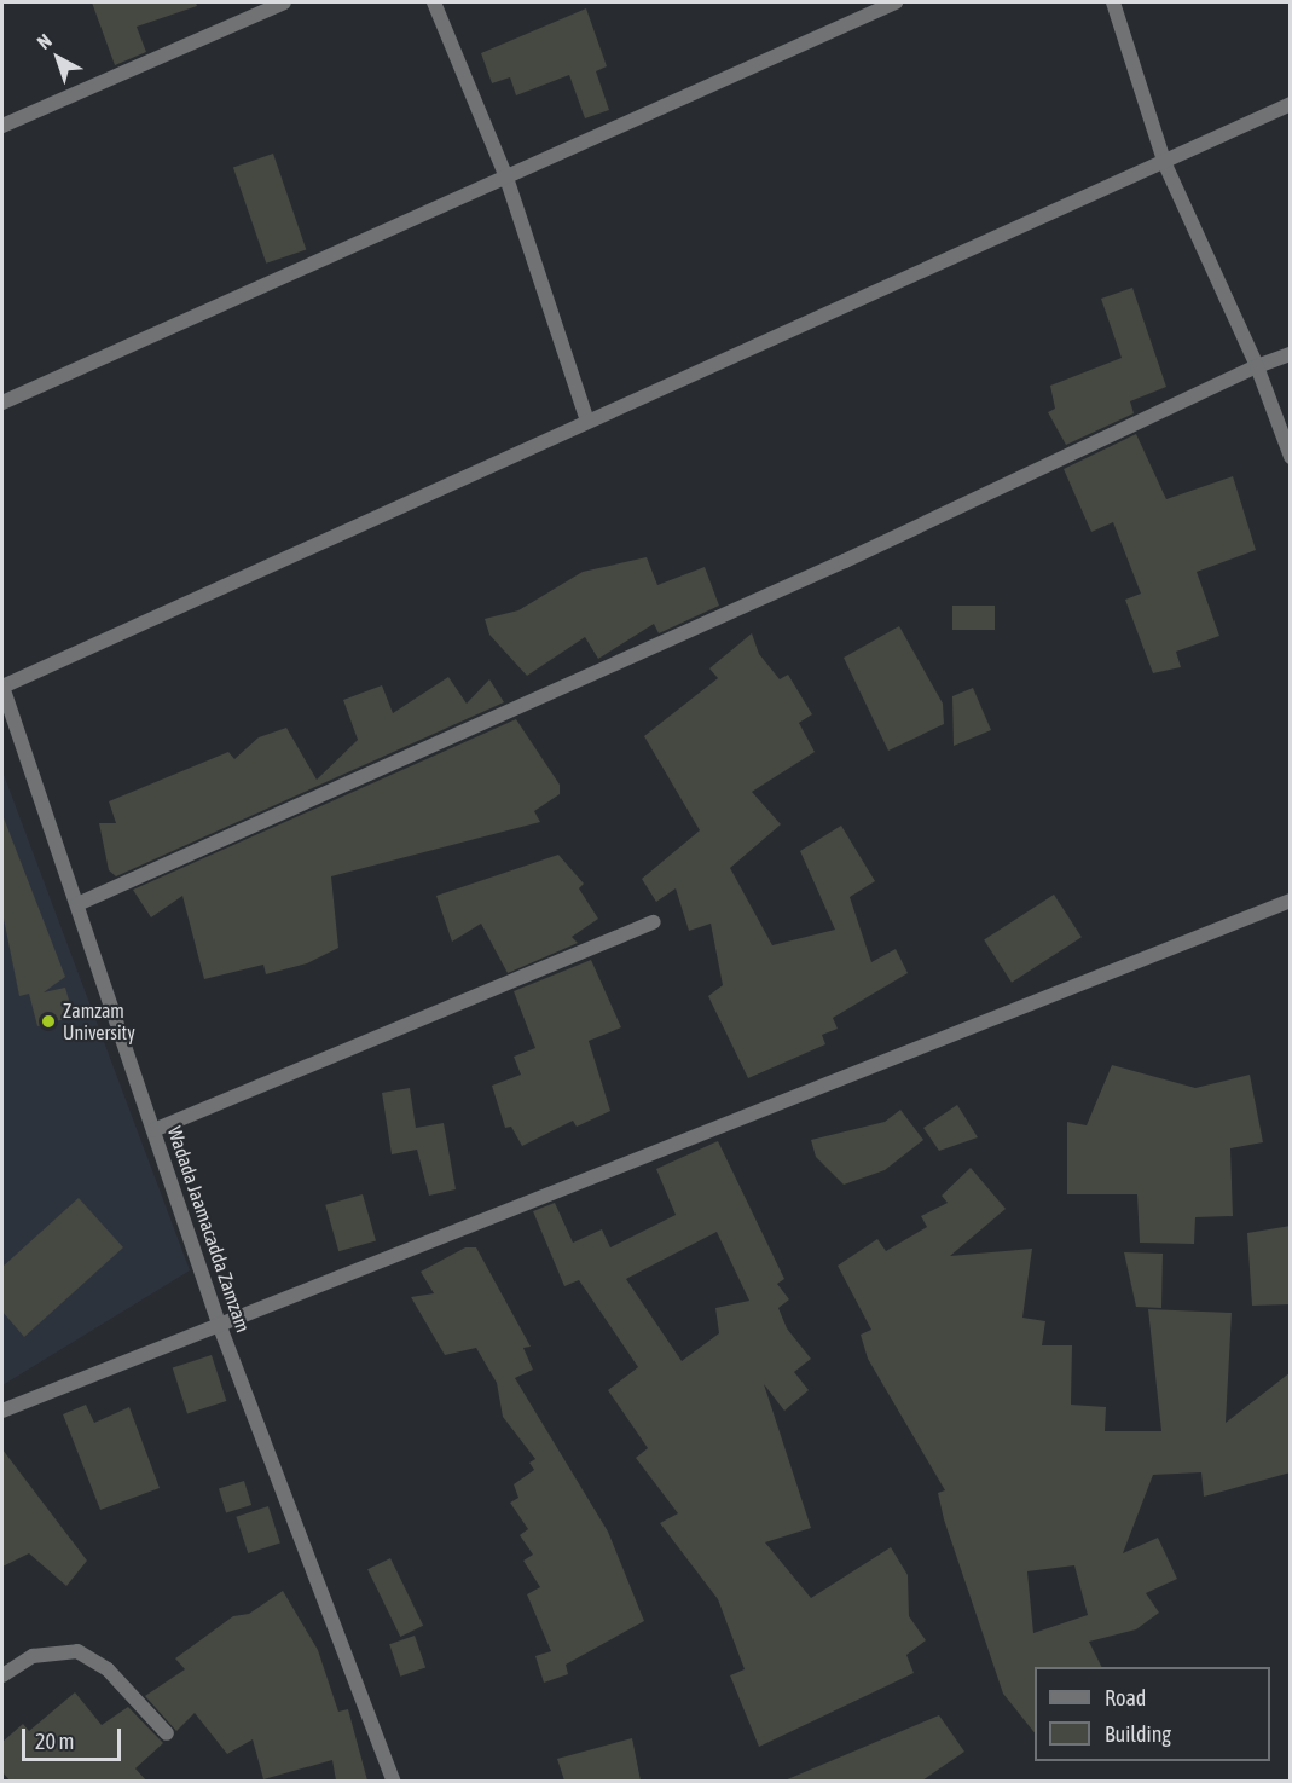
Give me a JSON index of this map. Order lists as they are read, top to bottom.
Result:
{
  "streets": {
    "street": ["Wadada Jaamacadda Zamzam"]
  },
  "places": ["Zamzam University"],
  "legend": ["Road", "Building"],
  "scale_bar": "20 m",
  "north": "top left"
}
